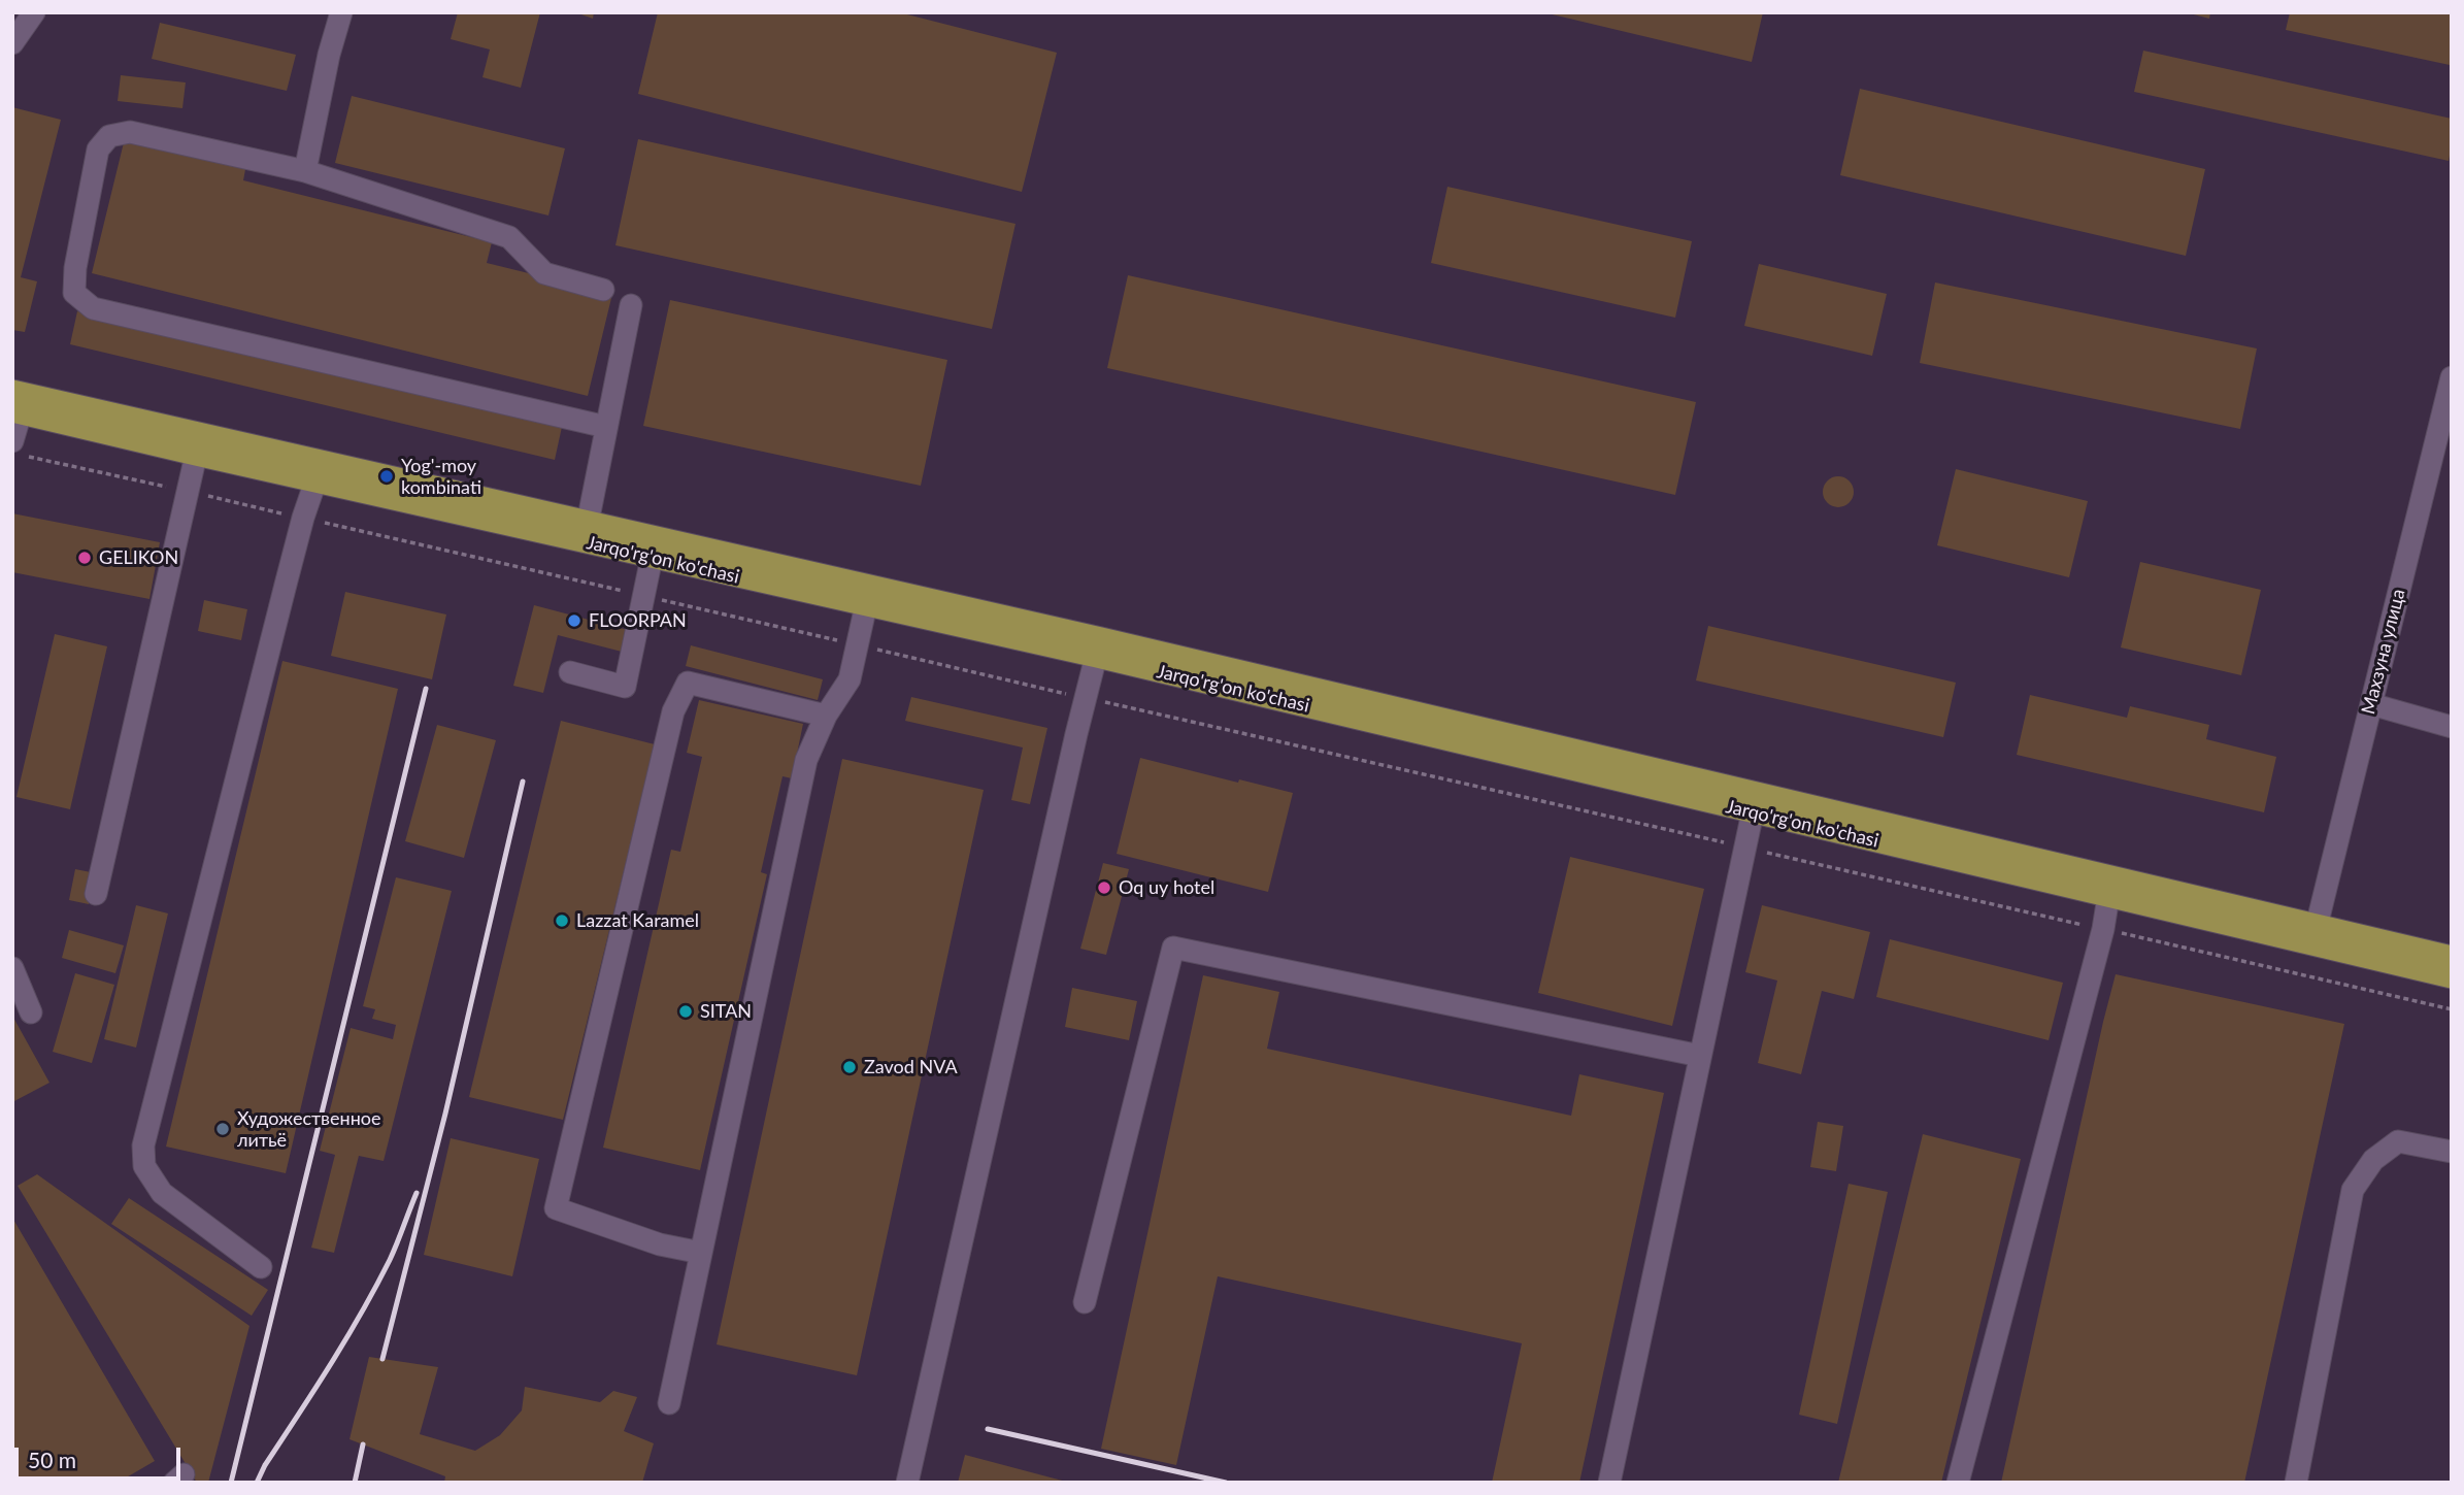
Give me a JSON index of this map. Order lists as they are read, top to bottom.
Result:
{
  "streets": {
    "main road": ["Jarqo'rg'on ko'chasi"],
    "street": ["Махзуна улица"]
  },
  "crossings": [
    ["Jarqo'rg'on ko'chasi", "Махзуна улица"]
  ],
  "places": [
    "Yog'-moy kombinati",
    "GELIKON",
    "FLOORPAN",
    "Oq uy hotel",
    "Lazzat Karamel",
    "SITAN",
    "Zavod NVA",
    "Художественное литьё"
  ],
  "scale_bar": "50 m"
}
